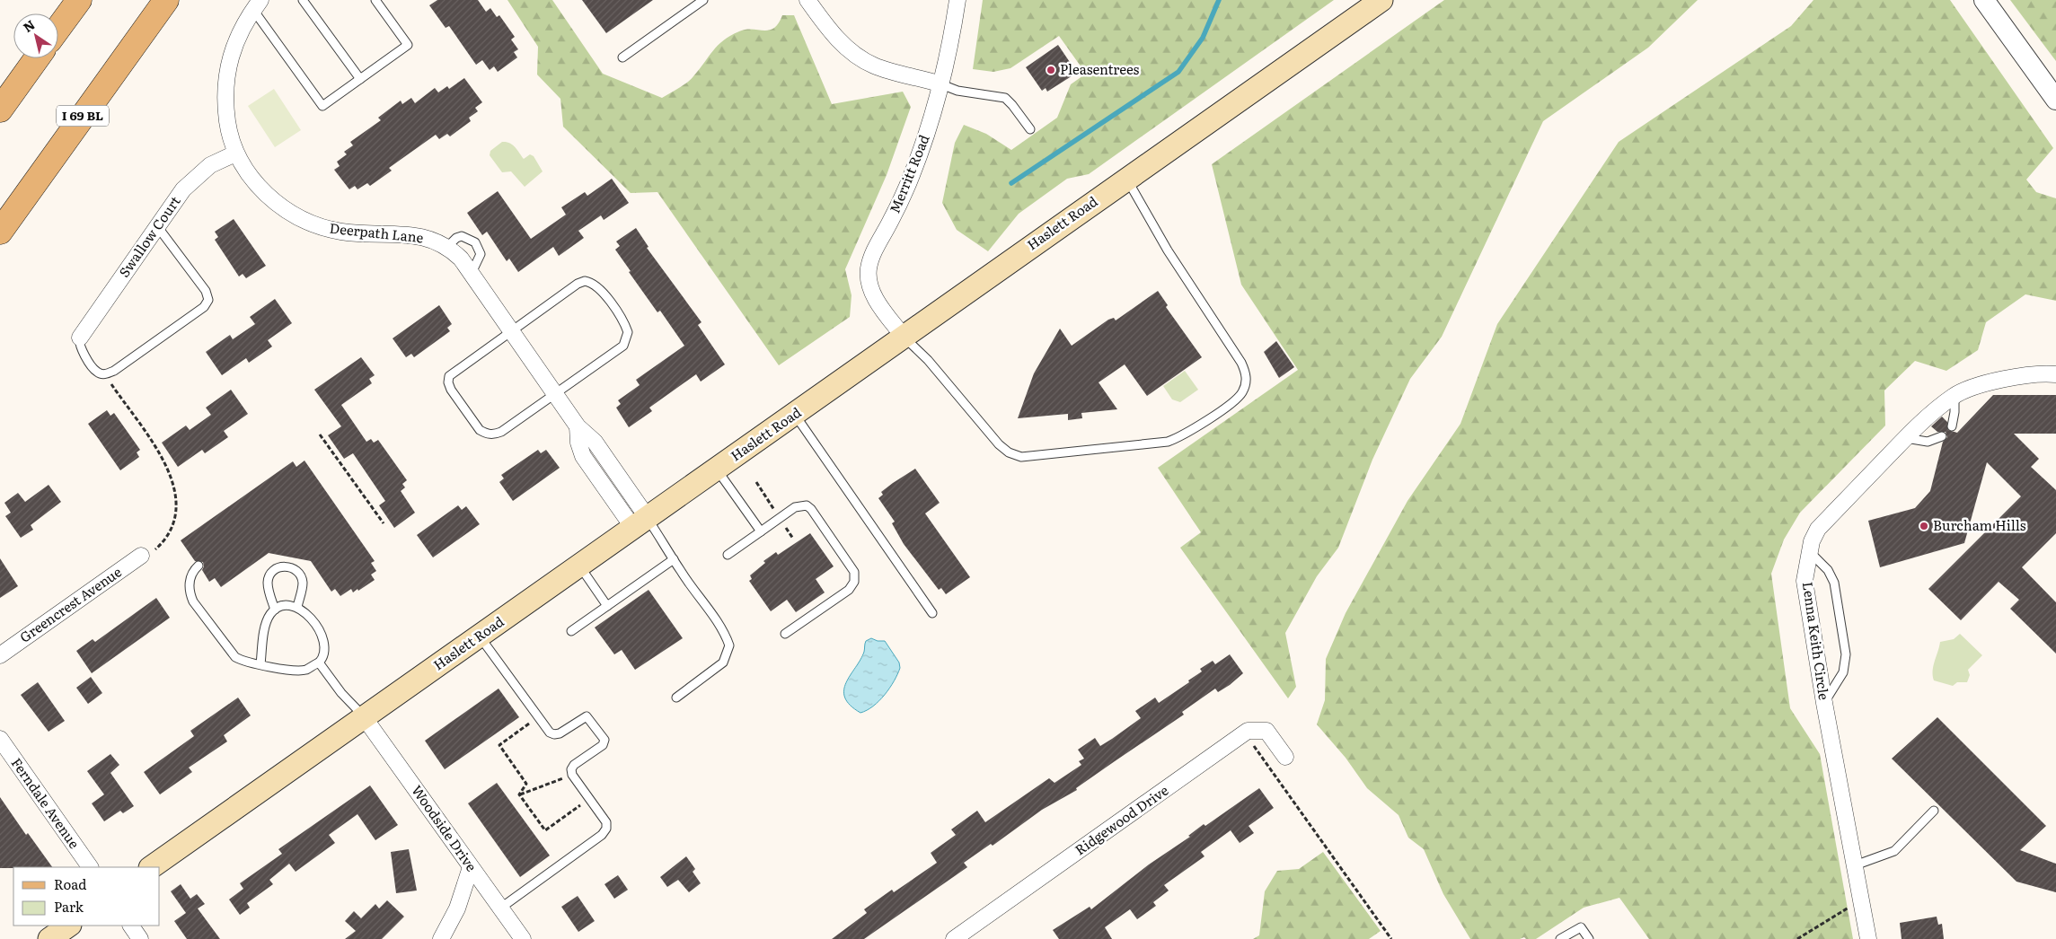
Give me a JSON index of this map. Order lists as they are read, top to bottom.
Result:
{
  "streets": {
    "main road": ["I 69 BL", "Haslett Road"],
    "street": [
      "Merritt Road",
      "Deerpath Lane",
      "Swallow Court",
      "Greencrest Avenue",
      "Lenna Keith Circle",
      "Ferndale Avenue",
      "Ridgewood Drive",
      "Woodside Drive"
    ]
  },
  "crossings": [
    ["Merritt Road", "Haslett Road"],
    ["Haslett Road", "Deerpath Lane"],
    ["Haslett Road", "Woodside Drive"],
    ["Deerpath Lane", "Swallow Court"]
  ],
  "places": ["Pleasentrees", "Burcham Hills"],
  "legend": ["Road", "Park"],
  "north": "top left"
}
